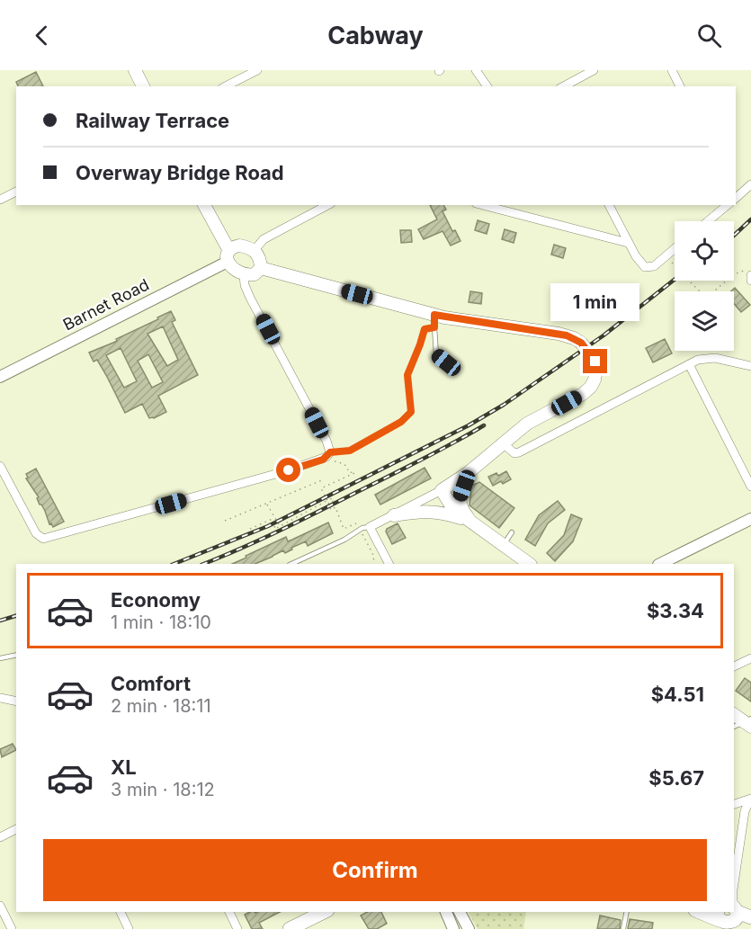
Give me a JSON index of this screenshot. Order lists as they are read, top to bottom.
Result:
{
  "streets": {
    "street": ["Barnet Road"]
  },
  "page": {
    "header": "Cabway",
    "banner": ["Railway Terrace", "Overway Bridge Road"],
    "bubble": "1 min",
    "list": [
      {
        "name": "Economy",
        "note": "1 min · 18:10",
        "value": "$3.34"
      },
      {
        "name": "Comfort",
        "note": "2 min · 18:11",
        "value": "$4.51"
      },
      {
        "name": "XL",
        "note": "3 min · 18:12",
        "value": "$5.67"
      }
    ],
    "buttons": "Confirm"
  }
}
